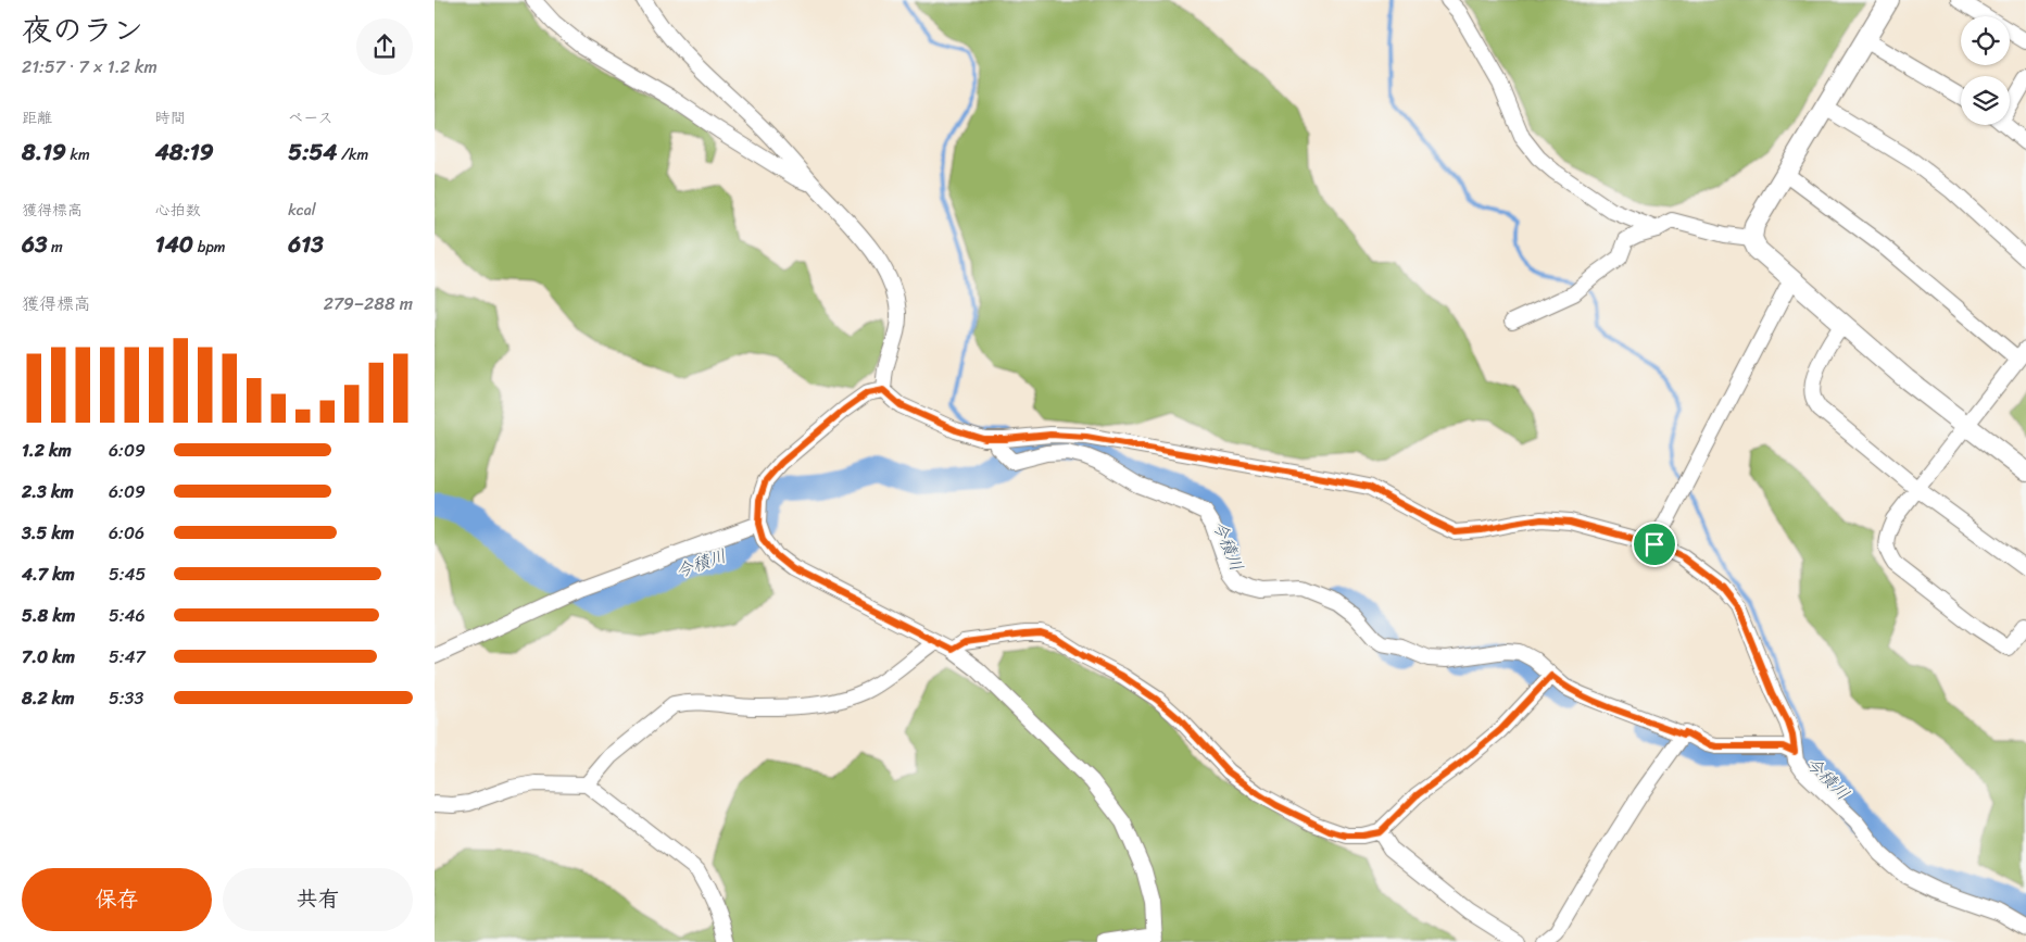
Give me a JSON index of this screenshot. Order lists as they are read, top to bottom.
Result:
{
  "water": ["今積川"],
  "page": {
    "heading": ["夜のラン", "21:57 · 7 × 1.2 km"],
    "stats": [
      ["距離", "8.19 km"],
      ["時間", "48:19"],
      ["ペース", "5:54 /km"],
      ["獲得標高", "63 m"],
      ["心拍数", "140 bpm"],
      ["kcal", "613"]
    ],
    "chart": ["獲得標高", "279–288 m"],
    "list": [
      {
        "name": "1.2 km",
        "note": "6:09"
      },
      {
        "name": "2.3 km",
        "note": "6:09"
      },
      {
        "name": "3.5 km",
        "note": "6:06"
      },
      {
        "name": "4.7 km",
        "note": "5:45"
      },
      {
        "name": "5.8 km",
        "note": "5:46"
      },
      {
        "name": "7.0 km",
        "note": "5:47"
      },
      {
        "name": "8.2 km",
        "note": "5:33"
      }
    ],
    "buttons": ["保存", "共有"]
  }
}
